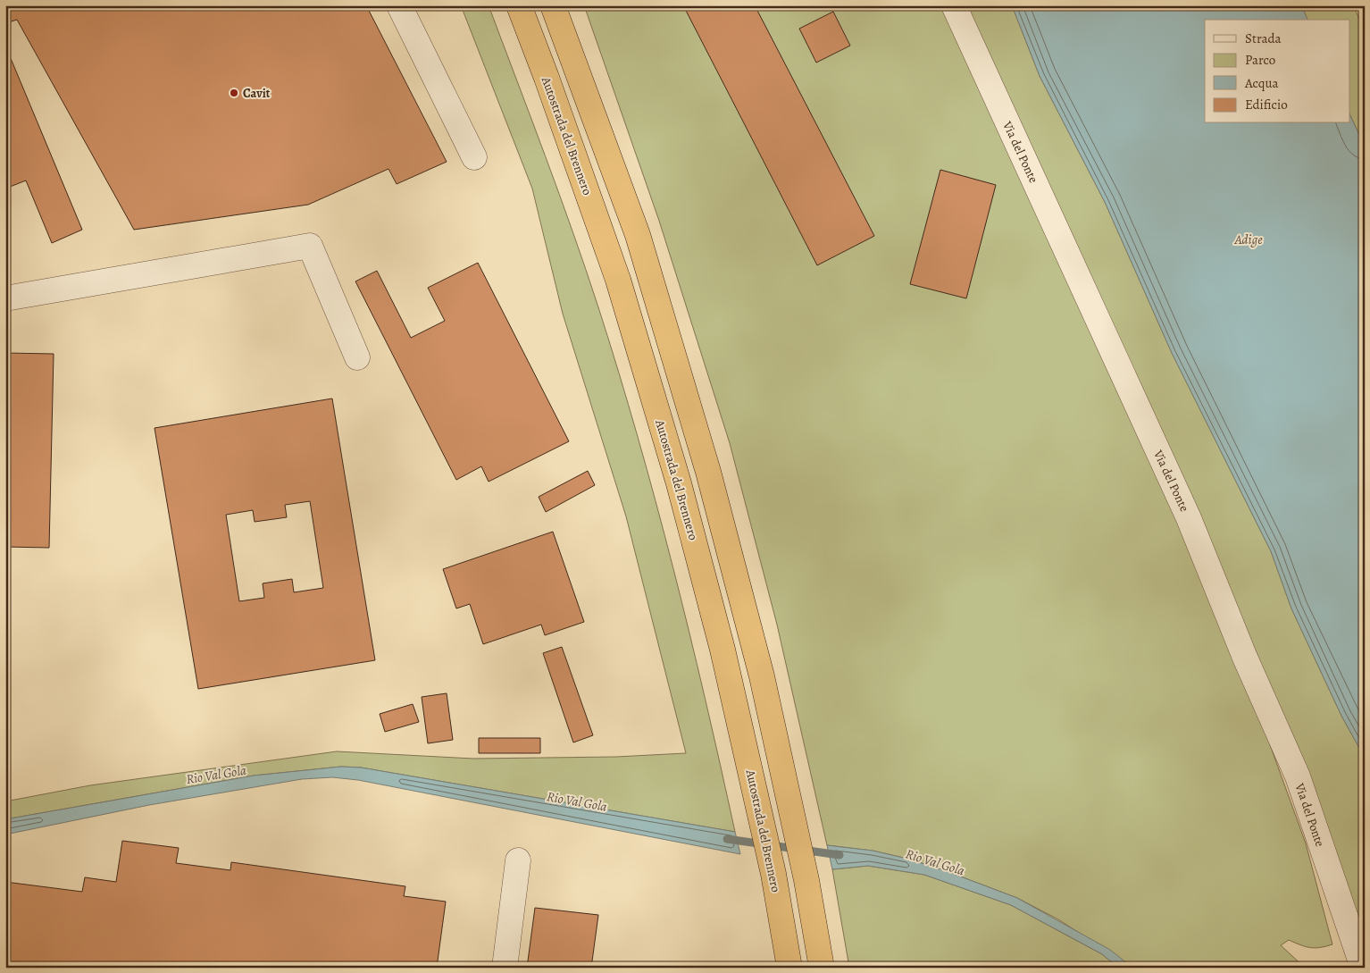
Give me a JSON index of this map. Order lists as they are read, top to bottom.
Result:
{
  "streets": {
    "highway": ["Autostrada del Brennero"],
    "street": ["Via del Ponte"]
  },
  "water": ["Adige", "Rio Val Gola"],
  "places": ["Cavit"],
  "legend": [
    "Strada",
    "Parco",
    "Acqua",
    "Edificio"
  ]
}
